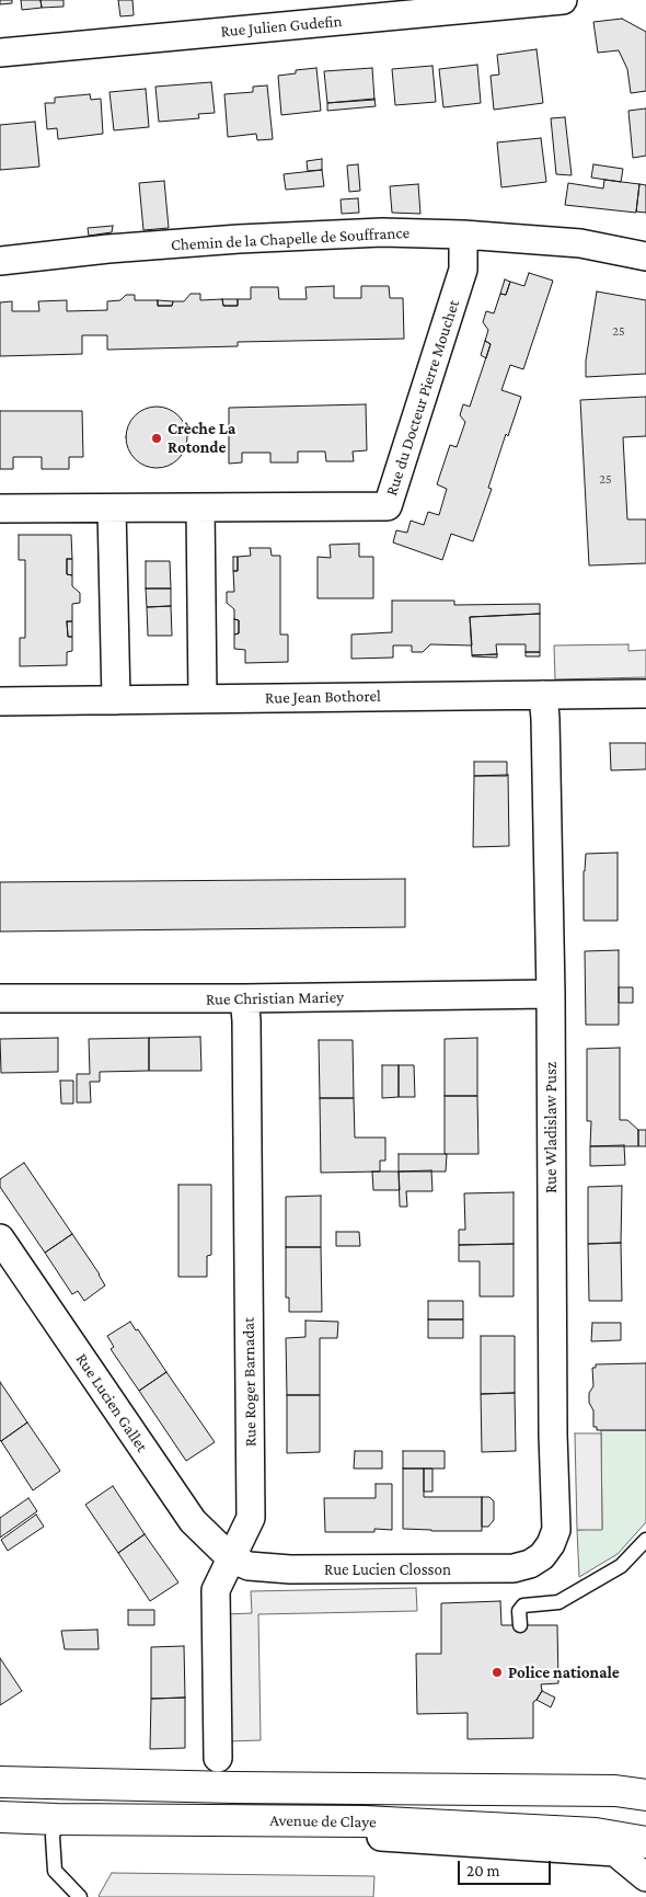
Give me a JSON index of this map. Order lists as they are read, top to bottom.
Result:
{
  "streets": {
    "main road": ["Avenue de Claye"],
    "street": [
      "Rue Julien Gudefin",
      "Chemin de la Chapelle de Souffrance",
      "Rue du Docteur Pierre Mouchet",
      "Rue Jean Bothorel",
      "Rue Christian Mariey",
      "Rue Wladislaw Pusz",
      "Rue Roger Barnadat",
      "Rue Lucien Gallet",
      "Rue Lucien Closson"
    ]
  },
  "crossings": [
    ["Chemin de la Chapelle de Souffrance", "Rue du Docteur Pierre Mouchet"],
    ["Rue Jean Bothorel", "Rue Wladislaw Pusz"],
    ["Rue Christian Mariey", "Rue Wladislaw Pusz"],
    ["Rue Christian Mariey", "Rue Roger Barnadat"],
    ["Rue Wladislaw Pusz", "Rue Lucien Closson"],
    ["Rue Roger Barnadat", "Rue Lucien Gallet"],
    ["Rue Roger Barnadat", "Rue Lucien Closson"],
    ["Rue Lucien Gallet", "Rue Lucien Closson"]
  ],
  "places": ["Crèche La Rotonde", "Police nationale"],
  "house_numbers": ["25", "25"],
  "scale_bar": "20 m"
}
